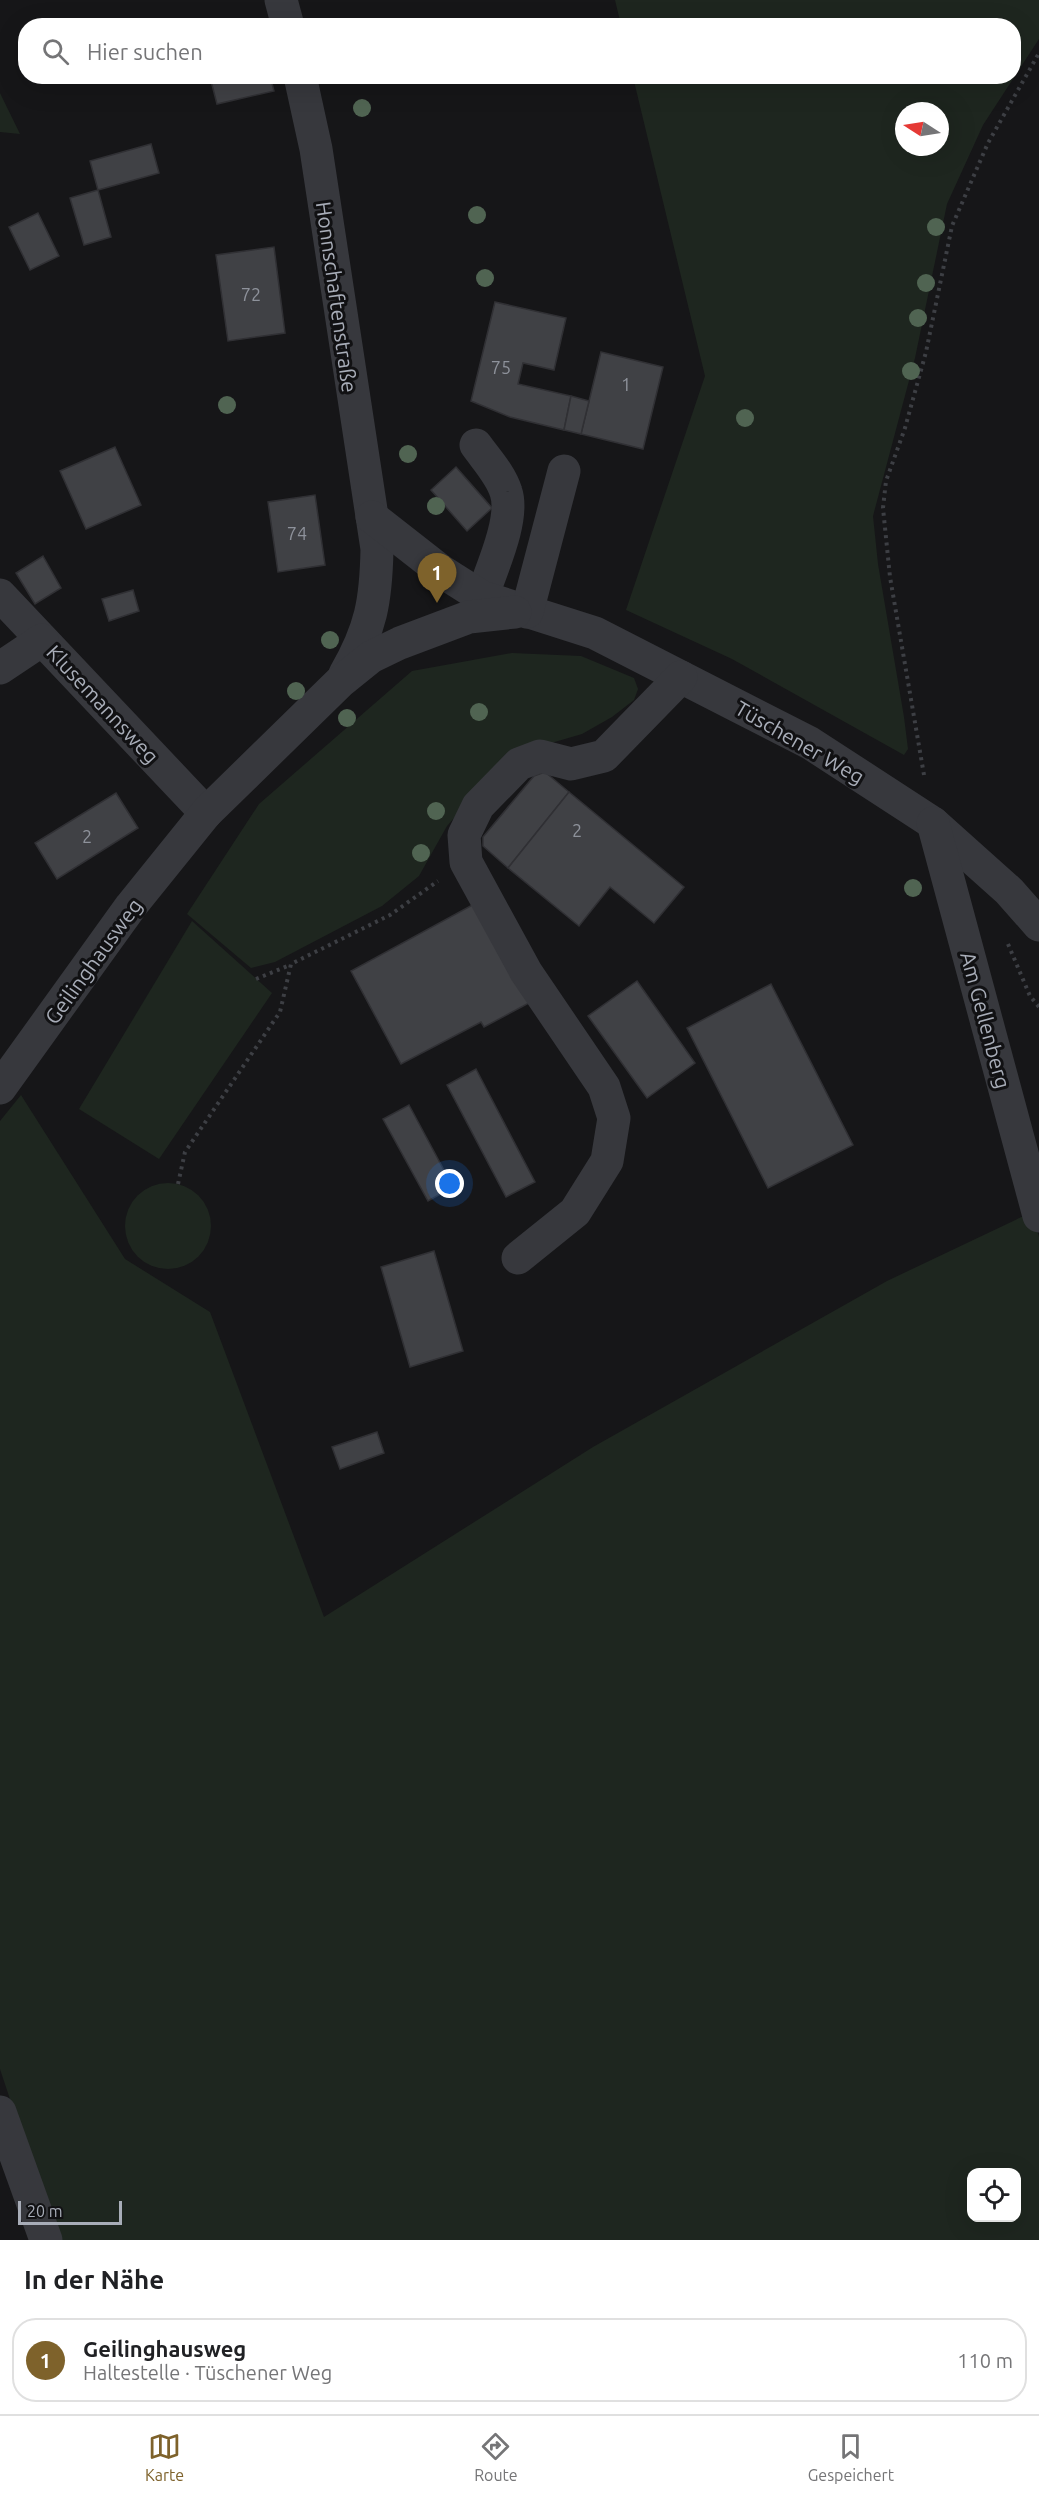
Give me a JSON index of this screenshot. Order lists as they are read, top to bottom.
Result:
{
  "streets": {
    "street": [
      "Honnschaftenstraße",
      "Klusemannsweg",
      "Tüschener Weg",
      "Geilinghausweg",
      "Am Gellenberg"
    ]
  },
  "crossings": [
    ["Honnschaftenstraße", "Tüschener Weg"],
    ["Honnschaftenstraße", "Geilinghausweg"],
    ["Klusemannsweg", "Geilinghausweg"],
    ["Tüschener Weg", "Geilinghausweg"],
    ["Tüschener Weg", "Am Gellenberg"]
  ],
  "house_numbers": [
    "72",
    "75",
    "1",
    "74",
    "2",
    "2"
  ],
  "scale_bar": "20 m",
  "north": "left",
  "page": {
    "search": "Hier suchen",
    "pins": "1",
    "scale": "20 m",
    "heading": "In der Nähe",
    "list": [
      {
        "mark": "1",
        "name": "Geilinghausweg",
        "note": "Haltestelle · Tüschener Weg",
        "value": "110 m"
      }
    ],
    "nav": ["Karte", "Route", "Gespeichert"]
  }
}
